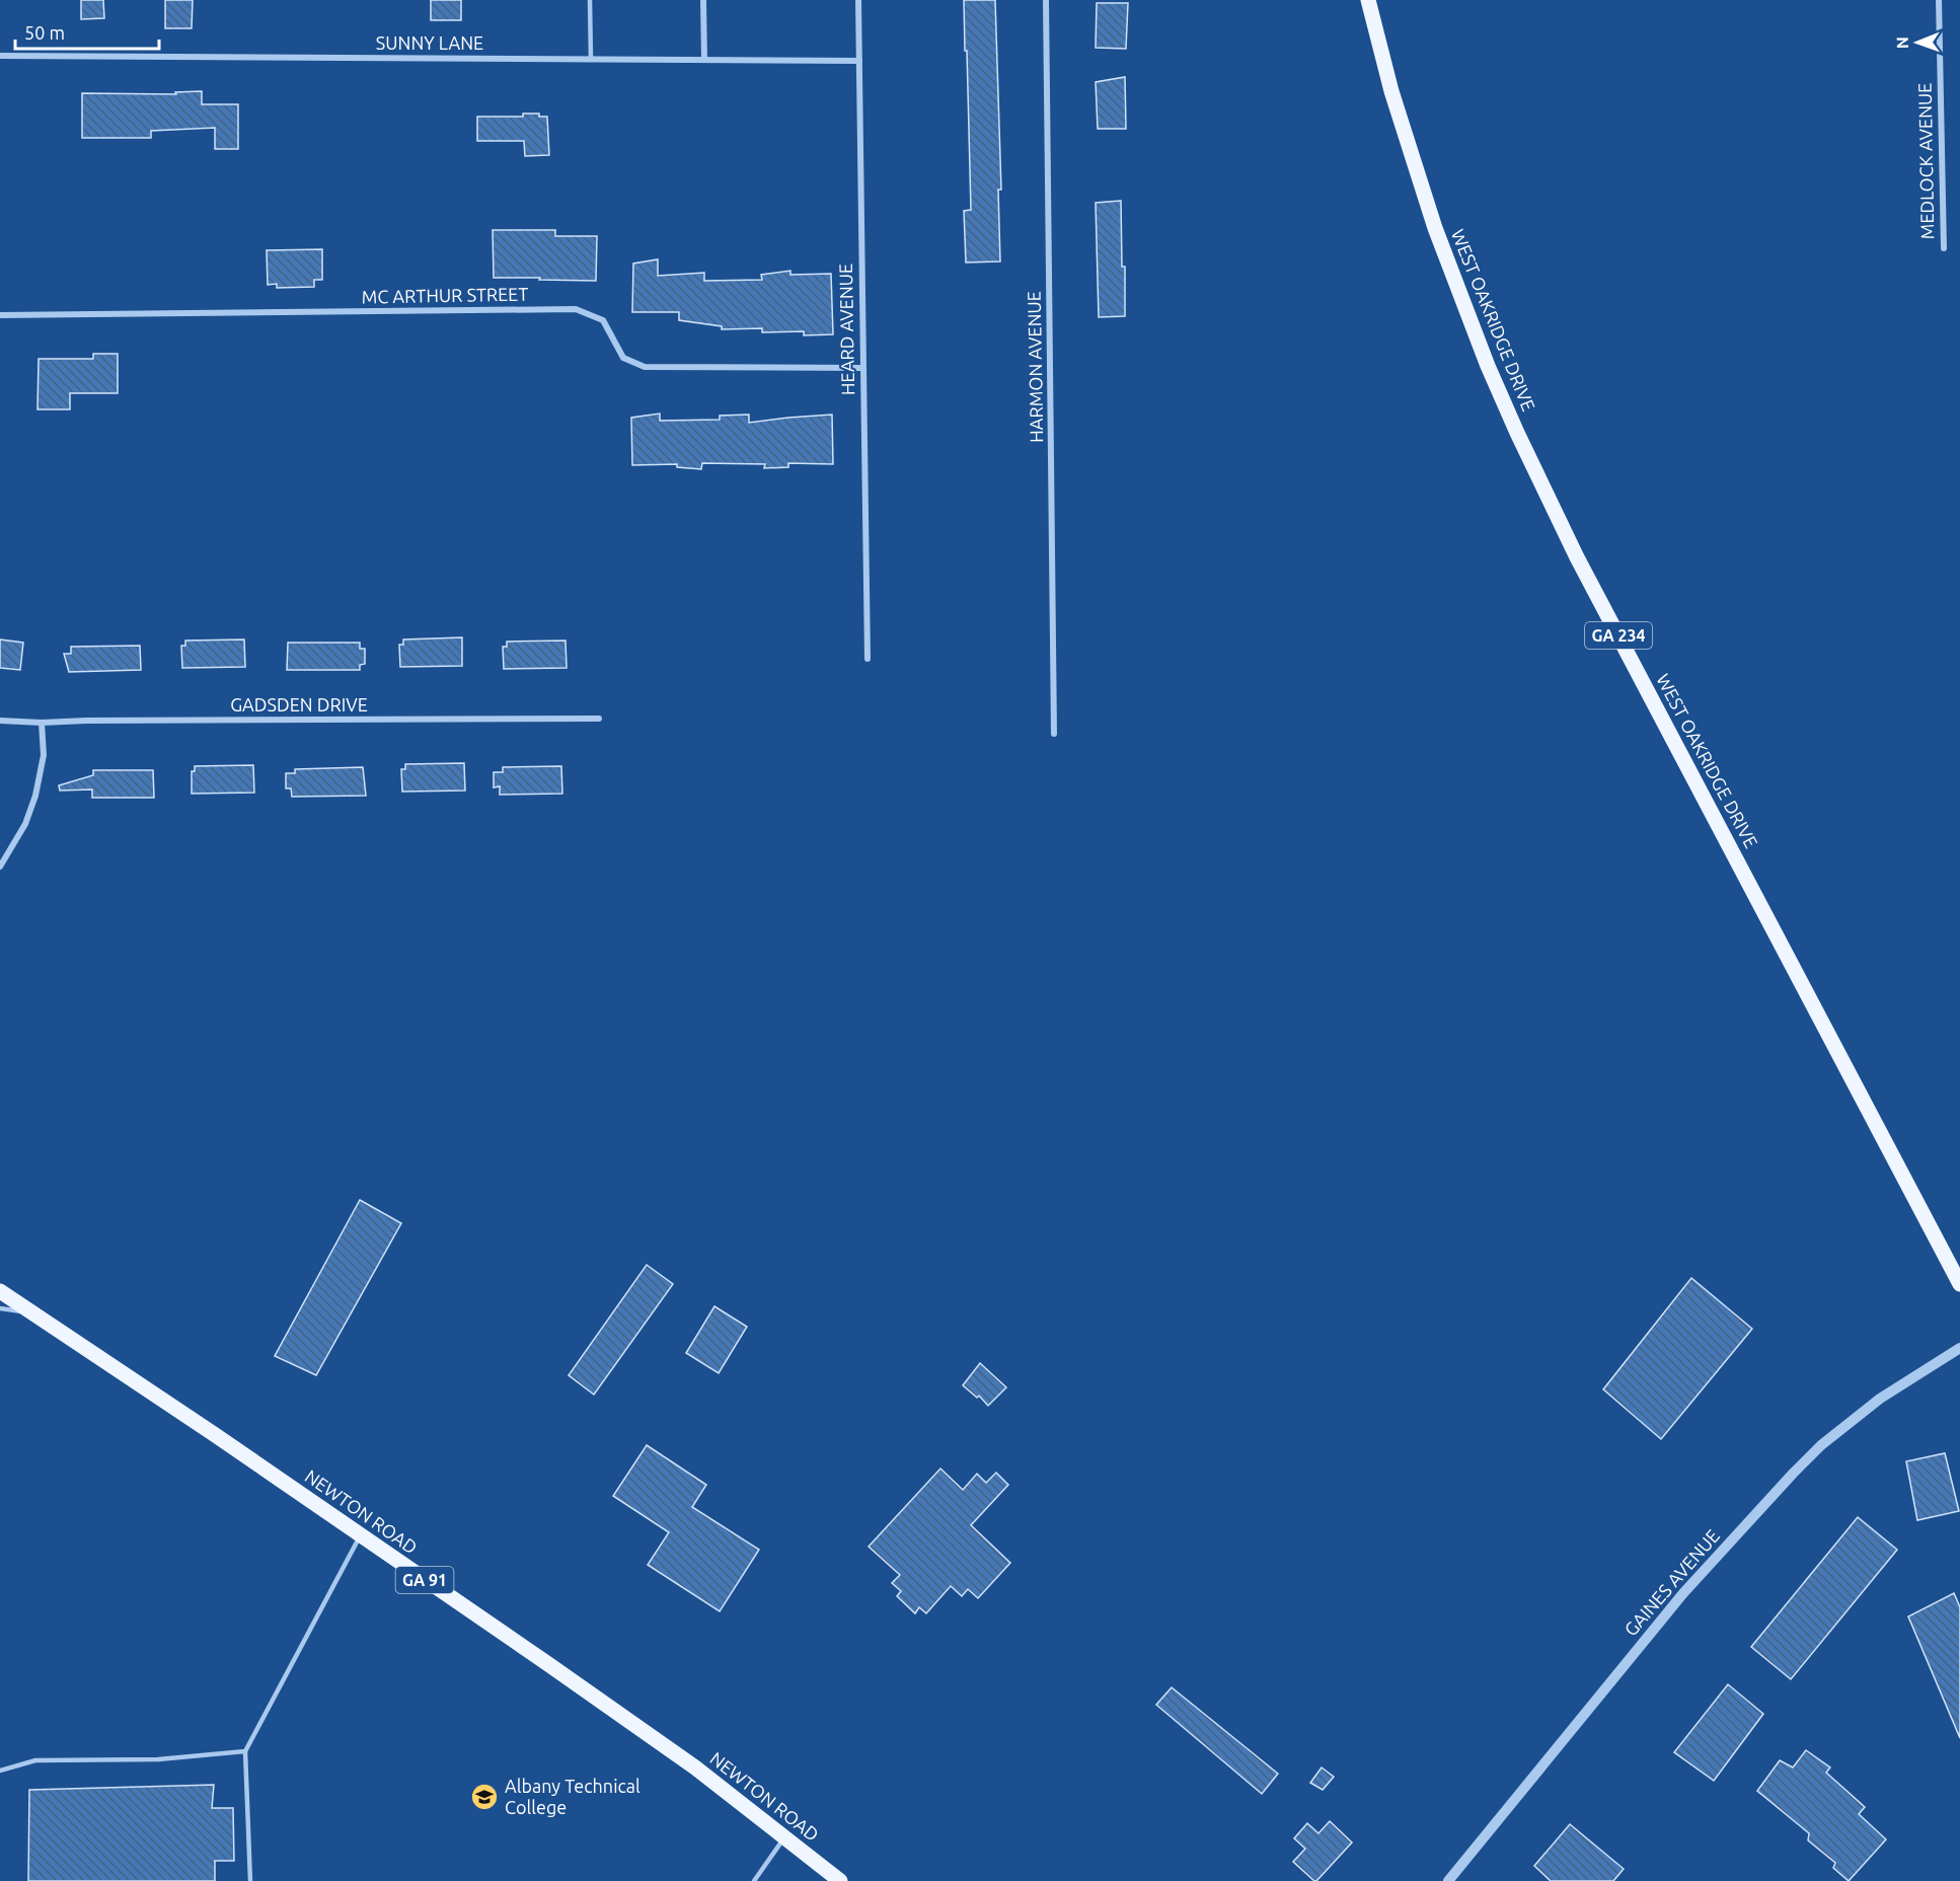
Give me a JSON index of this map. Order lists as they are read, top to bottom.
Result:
{
  "streets": {
    "main road": [
      "WEST OAKRIDGE DRIVE",
      "GA 234",
      "NEWTON ROAD",
      "GA 91"
    ],
    "street": [
      "SUNNY LANE",
      "MEDLOCK AVENUE",
      "MC ARTHUR STREET",
      "HEARD AVENUE",
      "HARMON AVENUE",
      "GADSDEN DRIVE",
      "GAINES AVENUE"
    ]
  },
  "crossings": [
    ["SUNNY LANE", "HEARD AVENUE"],
    ["MC ARTHUR STREET", "HEARD AVENUE"]
  ],
  "places": {
    "school or university": ["Albany Technical College"]
  },
  "scale_bar": "50 m",
  "north": "left"
}
